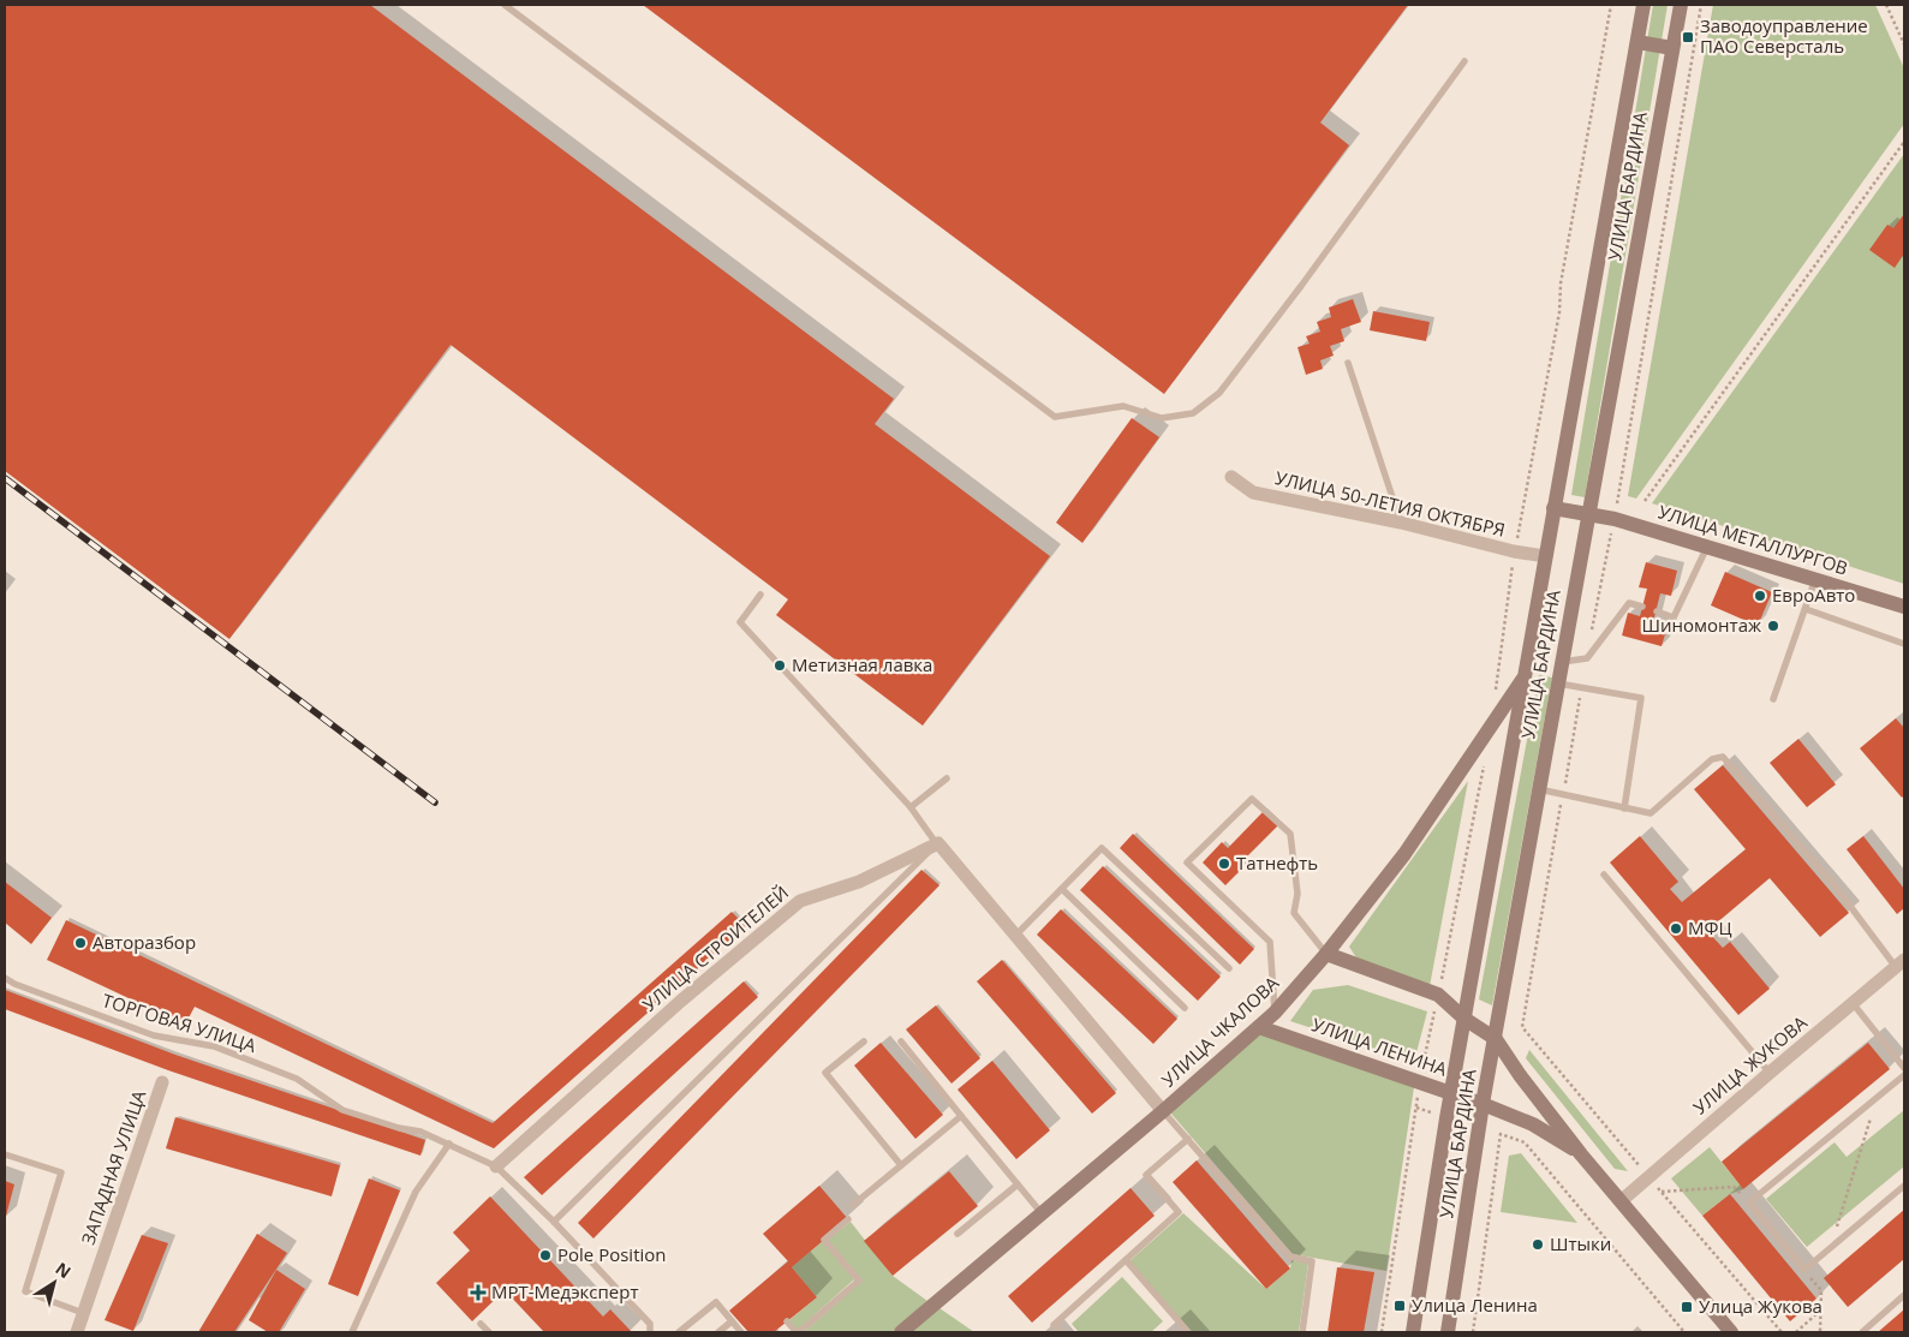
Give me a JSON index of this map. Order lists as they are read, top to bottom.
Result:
{
  "streets": {
    "main road": [
      "УЛИЦА БАРДИНА",
      "УЛИЦА МЕТАЛЛУРГОВ",
      "УЛИЦА ЧКАЛОВА",
      "УЛИЦА ЛЕНИНА"
    ],
    "street": [
      "УЛИЦА 50-ЛЕТИЯ ОКТЯБРЯ",
      "УЛИЦА СТРОИТЕЛЕЙ",
      "УЛИЦА ЖУКОВА",
      "ЗАПАДНАЯ УЛИЦА"
    ],
    "lane": ["ТОРГОВАЯ УЛИЦА"]
  },
  "crossings": [
    ["УЛИЦА БАРДИНА", "УЛИЦА 50-ЛЕТИЯ ОКТЯБРЯ"],
    ["УЛИЦА БАРДИНА", "УЛИЦА МЕТАЛЛУРГОВ"],
    ["УЛИЦА БАРДИНА", "УЛИЦА ЧКАЛОВА"],
    ["УЛИЦА БАРДИНА", "УЛИЦА ЛЕНИНА"],
    ["УЛИЦА СТРОИТЕЛЕЙ", "ТОРГОВАЯ УЛИЦА"],
    ["УЛИЦА ЧКАЛОВА", "УЛИЦА ЛЕНИНА"],
    ["УЛИЦА ЛЕНИНА", "УЛИЦА ЖУКОВА"]
  ],
  "places": {
    "transit": ["Заводоуправление ПАО Северсталь", "Улица Ленина", "Улица Жукова"],
    "other": [
      "ЕвроАвто",
      "Шиномонтаж",
      "Метизная лавка",
      "Татнефть",
      "МФЦ",
      "Авторазбор",
      "Штыки",
      "Pole Position"
    ],
    "health": ["МРТ-Медэксперт"]
  },
  "north": "top right"
}
